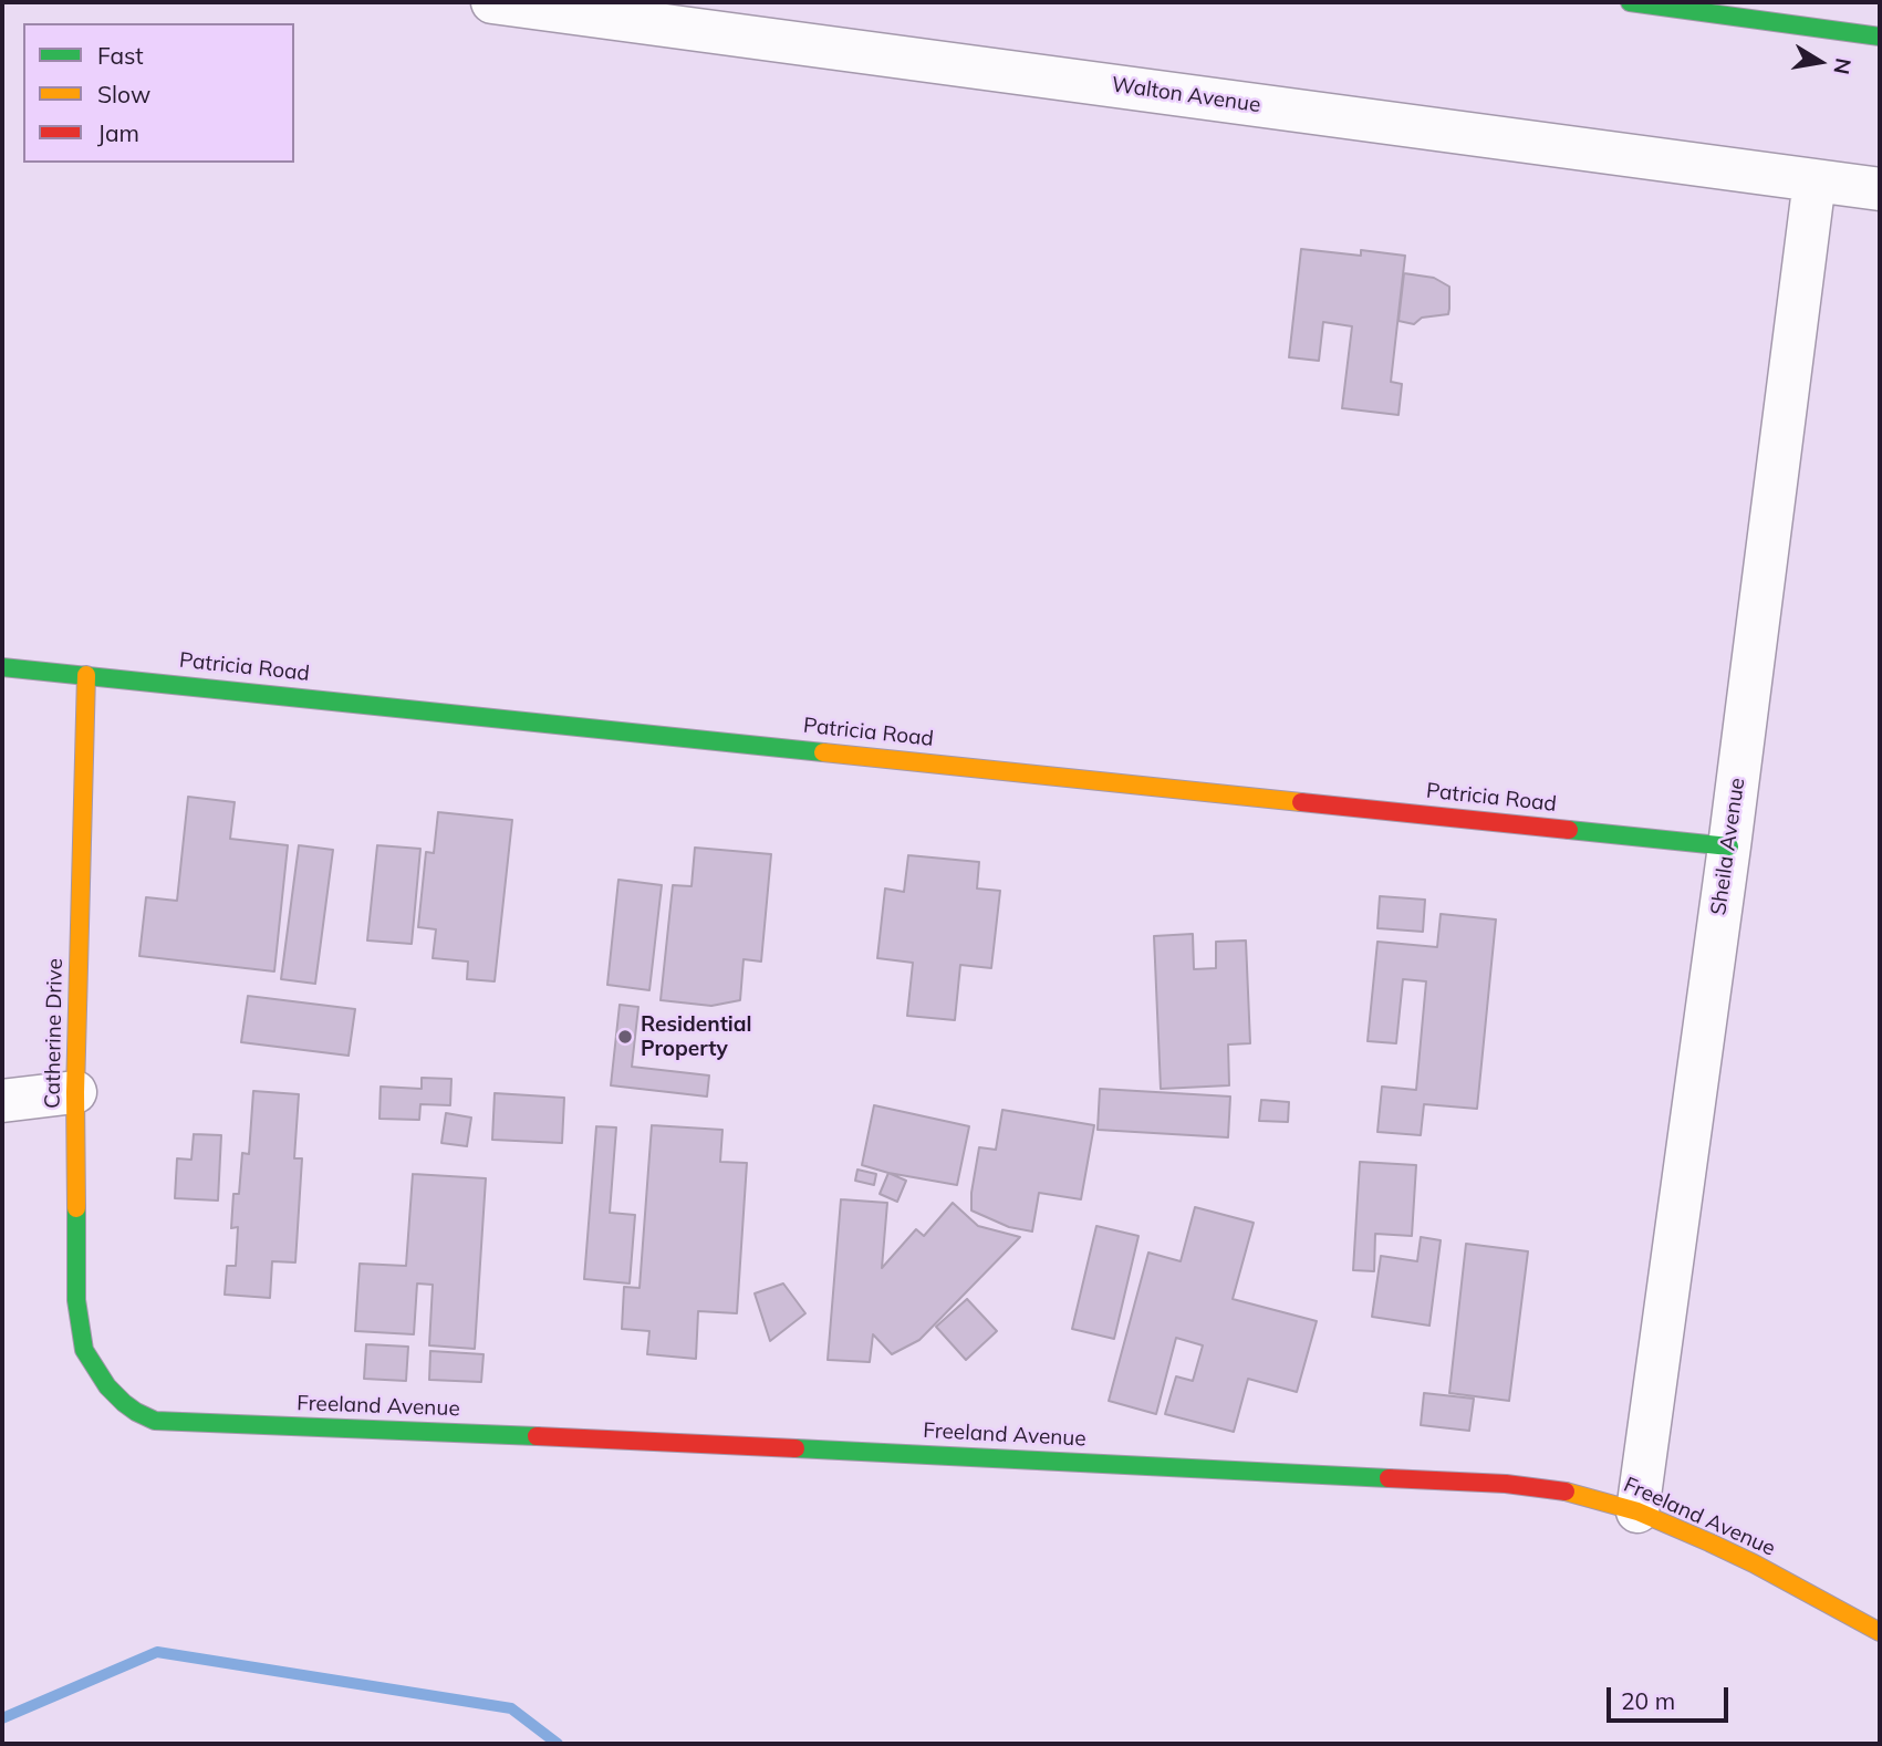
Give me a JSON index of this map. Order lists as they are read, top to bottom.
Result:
{
  "streets": {
    "street": [
      "Walton Avenue",
      "Patricia Road",
      "Sheila Avenue",
      "Catherine Drive",
      "Freeland Avenue"
    ]
  },
  "crossings": [
    ["Walton Avenue", "Sheila Avenue"],
    ["Patricia Road", "Sheila Avenue"],
    ["Patricia Road", "Catherine Drive"],
    ["Sheila Avenue", "Freeland Avenue"],
    ["Catherine Drive", "Freeland Avenue"]
  ],
  "places": ["Residential Property"],
  "legend": ["Fast", "Slow", "Jam"],
  "scale_bar": "20 m",
  "north": "right"
}
